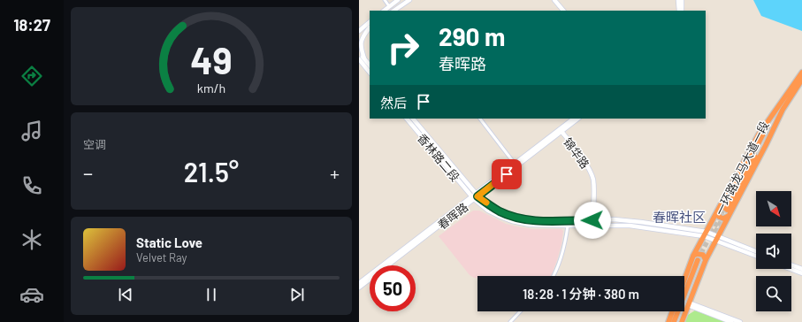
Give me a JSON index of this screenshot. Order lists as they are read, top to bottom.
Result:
{
  "streets": {
    "highway": ["一环路龙马大道一段"],
    "main road": ["锦华路", "香林路二段", "春晖路"]
  },
  "crossings": [
    ["锦华路", "春晖路"],
    ["香林路二段", "春晖路"]
  ],
  "districts": ["春晖社区"],
  "north": "bottom right",
  "page": {
    "tabs": "18:27",
    "turn": ["290 m", "春晖路"],
    "then": "然后",
    "tile": "空调",
    "heat": ["−", "21.5°", "+"],
    "song": ["Static Love", "Velvet Ray"],
    "limit": "50",
    "trip": "18:28 · 1 分钟 · 380 m",
    "gauge": ["49", "km/h"]
  }
}
